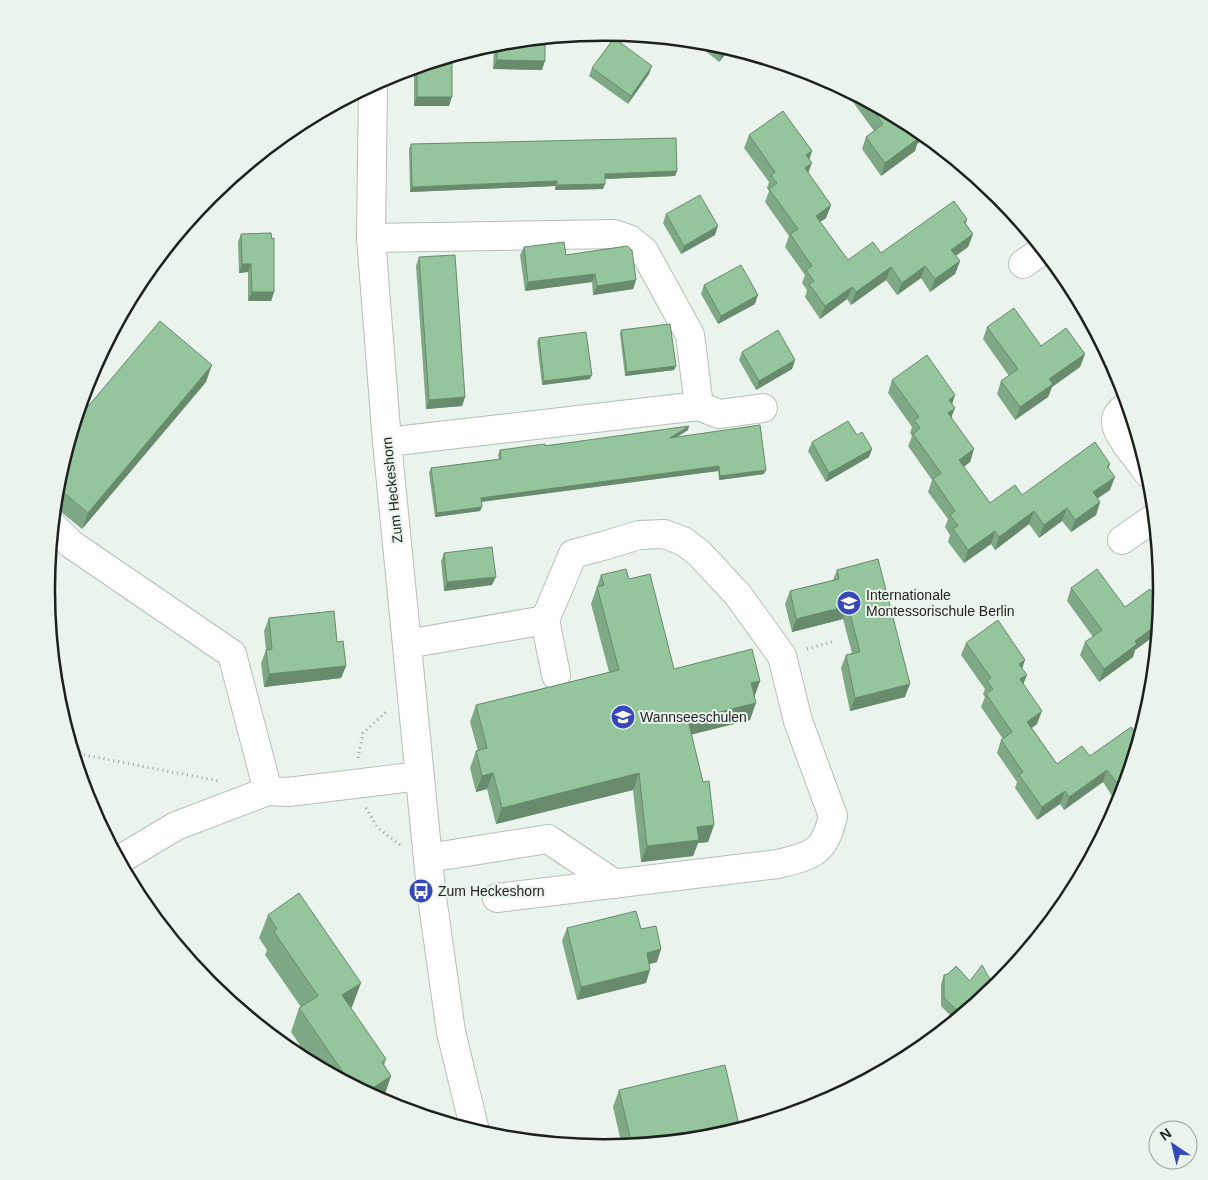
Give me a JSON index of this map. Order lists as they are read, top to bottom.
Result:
{
  "streets": {
    "street": ["Zum Heckeshorn"]
  },
  "places": {
    "school or university": ["Internationale Montessorischule Berlin", "Wannseeschulen"],
    "bus stop": ["Zum Heckeshorn"]
  },
  "north": "top left"
}
